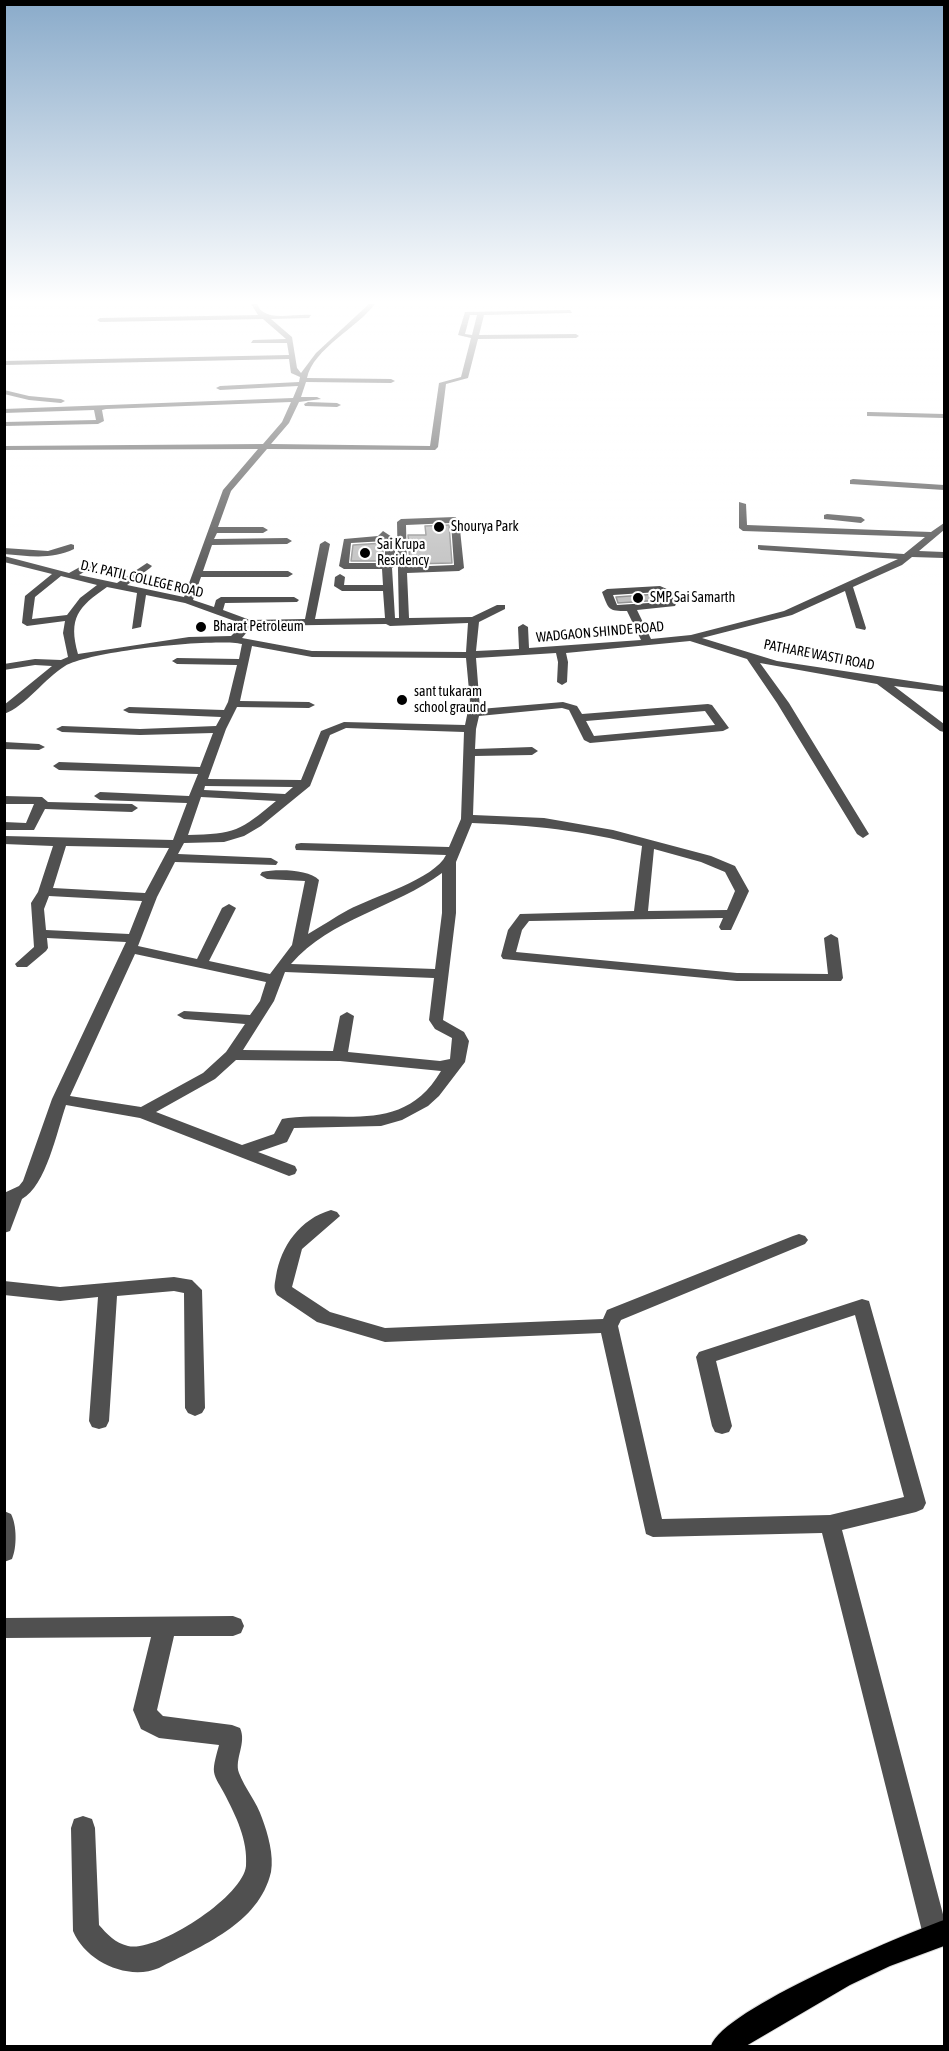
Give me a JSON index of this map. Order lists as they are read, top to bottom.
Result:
{
  "streets": {
    "street": ["D.Y. PATIL COLLEGE ROAD", "WADGAON SHINDE ROAD", "PATHARE WASTI ROAD"]
  },
  "crossings": [
    ["WADGAON SHINDE ROAD", "PATHARE WASTI ROAD"]
  ],
  "places": [
    "Shourya Park",
    "Sai Krupa Residency",
    "SMP Sai Samarth",
    "Bharat Petroleum",
    "sant tukaram school graund"
  ]
}
